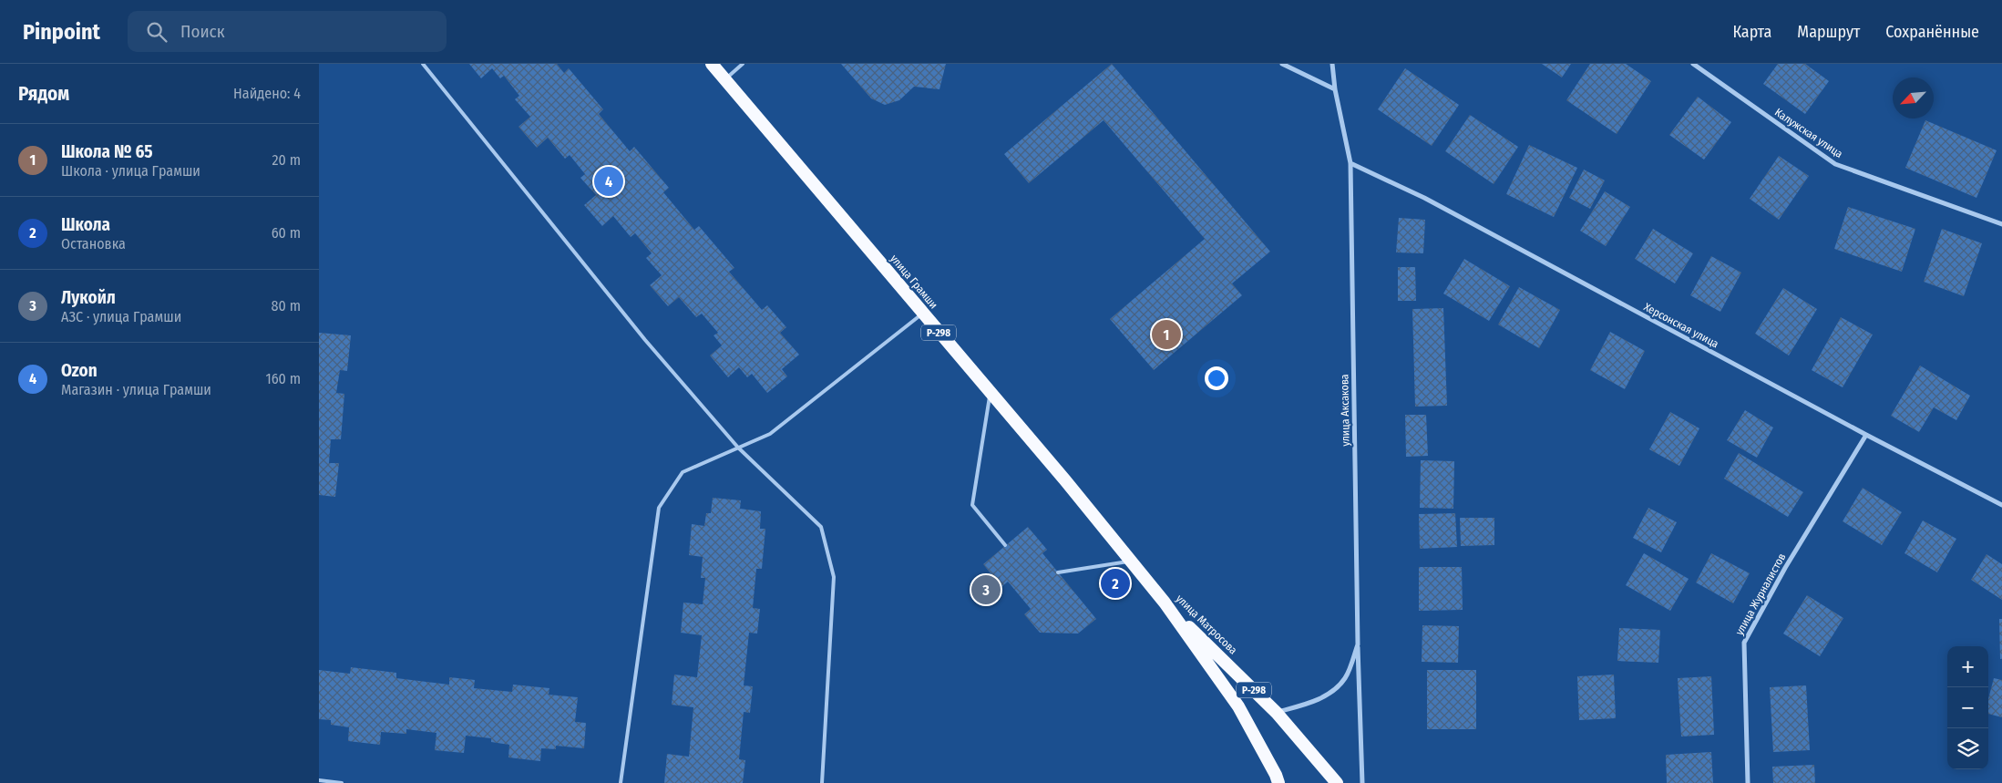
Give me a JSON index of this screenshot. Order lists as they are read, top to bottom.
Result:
{
  "streets": {
    "highway": ["улица Грамши", "Р-298", "улица Матросова"],
    "street": [
      "Калужская улица",
      "Херсонская улица",
      "улица Аксакова",
      "улица Журналистов"
    ]
  },
  "crossings": [
    ["улица Грамши", "улица Матросова"],
    ["Херсонская улица", "улица Аксакова"],
    ["Херсонская улица", "улица Журналистов"],
    ["улица Аксакова", "улица Матросова"]
  ],
  "north": "bottom left",
  "page": {
    "header": "Pinpoint",
    "search": "Поиск",
    "nav": ["Карта", "Маршрут", "Сохранённые"],
    "heading": ["Рядом", "Найдено: 4"],
    "list": [
      {
        "mark": "1",
        "name": "Школа № 65",
        "note": "Школа · улица Грамши",
        "value": "20 m"
      },
      {
        "mark": "2",
        "name": "Школа",
        "note": "Остановка",
        "value": "60 m"
      },
      {
        "mark": "3",
        "name": "Лукойл",
        "note": "АЗС · улица Грамши",
        "value": "80 m"
      },
      {
        "mark": "4",
        "name": "Ozon",
        "note": "Магазин · улица Грамши",
        "value": "160 m"
      }
    ],
    "pins": [
      "4",
      "1",
      "2",
      "3"
    ],
    "map_buttons": ["+", "−"]
  }
}
